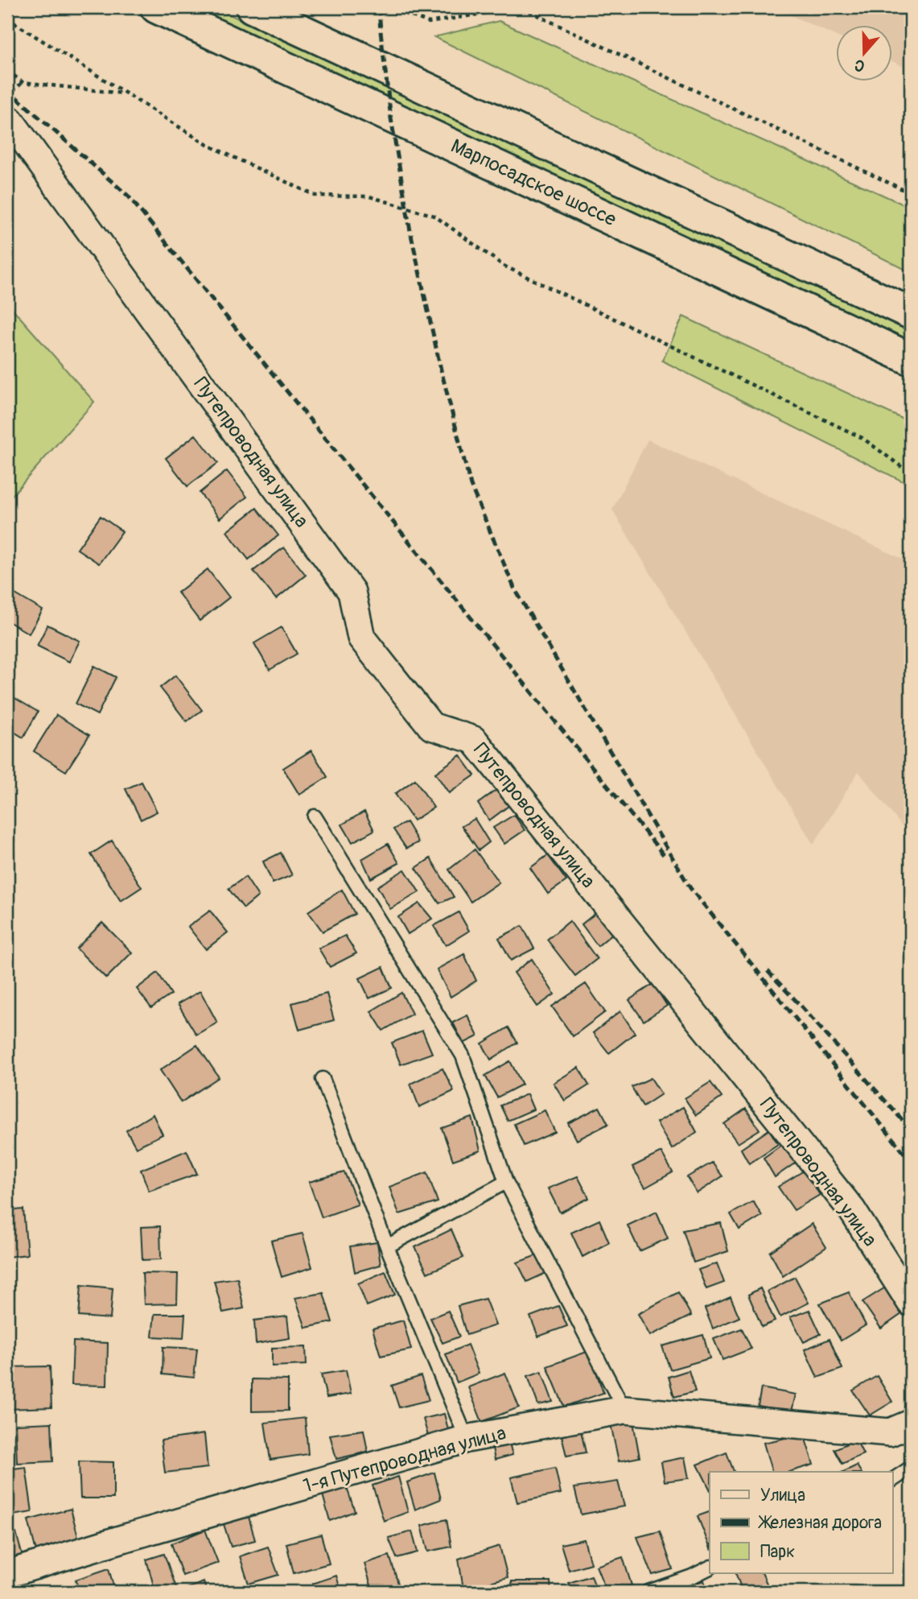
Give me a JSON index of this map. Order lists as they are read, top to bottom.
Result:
{
  "streets": {
    "main road": ["Марпосадское шоссе"],
    "street": ["Путепроводная улица", "1-я Путепроводная улица"]
  },
  "legend": ["Улица", "Железная дорога", "Парк"],
  "north": "bottom"
}
